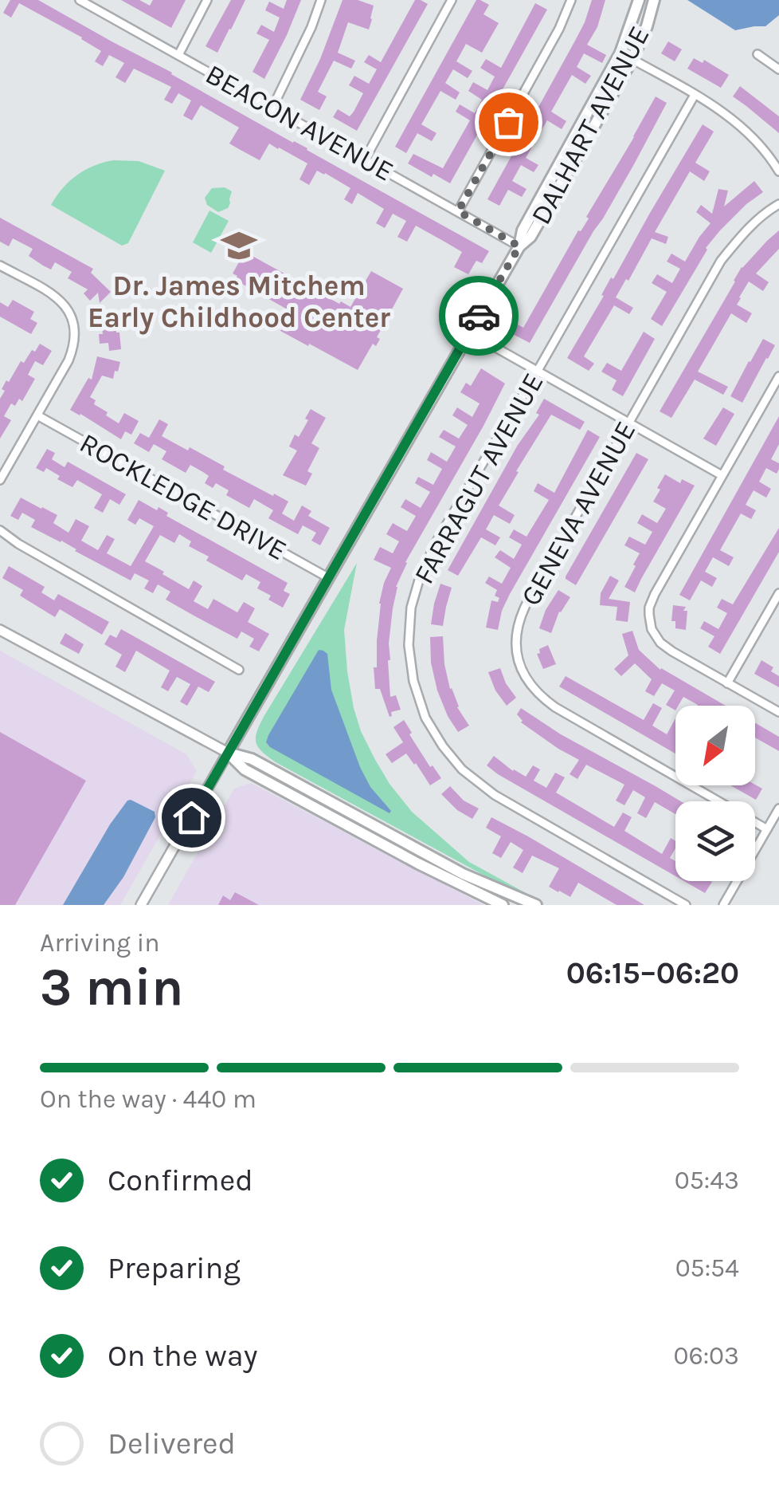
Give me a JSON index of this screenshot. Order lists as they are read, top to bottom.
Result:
{
  "streets": {
    "main road": ["DALHART AVENUE"],
    "street": [
      "BEACON AVENUE",
      "FARRAGUT AVENUE",
      "ROCKLEDGE DRIVE",
      "GENEVA AVENUE"
    ]
  },
  "crossings": [
    ["BEACON AVENUE", "DALHART AVENUE"],
    ["DALHART AVENUE", "ROCKLEDGE DRIVE"]
  ],
  "places": {
    "school or university": ["Dr. James Mitchem Early Childhood Center"]
  },
  "north": "bottom left",
  "page": {
    "heading": ["3 min", "Arriving in", "06:15–06:20"],
    "bar": "On the way · 440 m",
    "list": [
      ["Confirmed", "05:43"],
      ["Preparing", "05:54"],
      ["On the way", "06:03"],
      "Delivered"
    ]
  }
}
